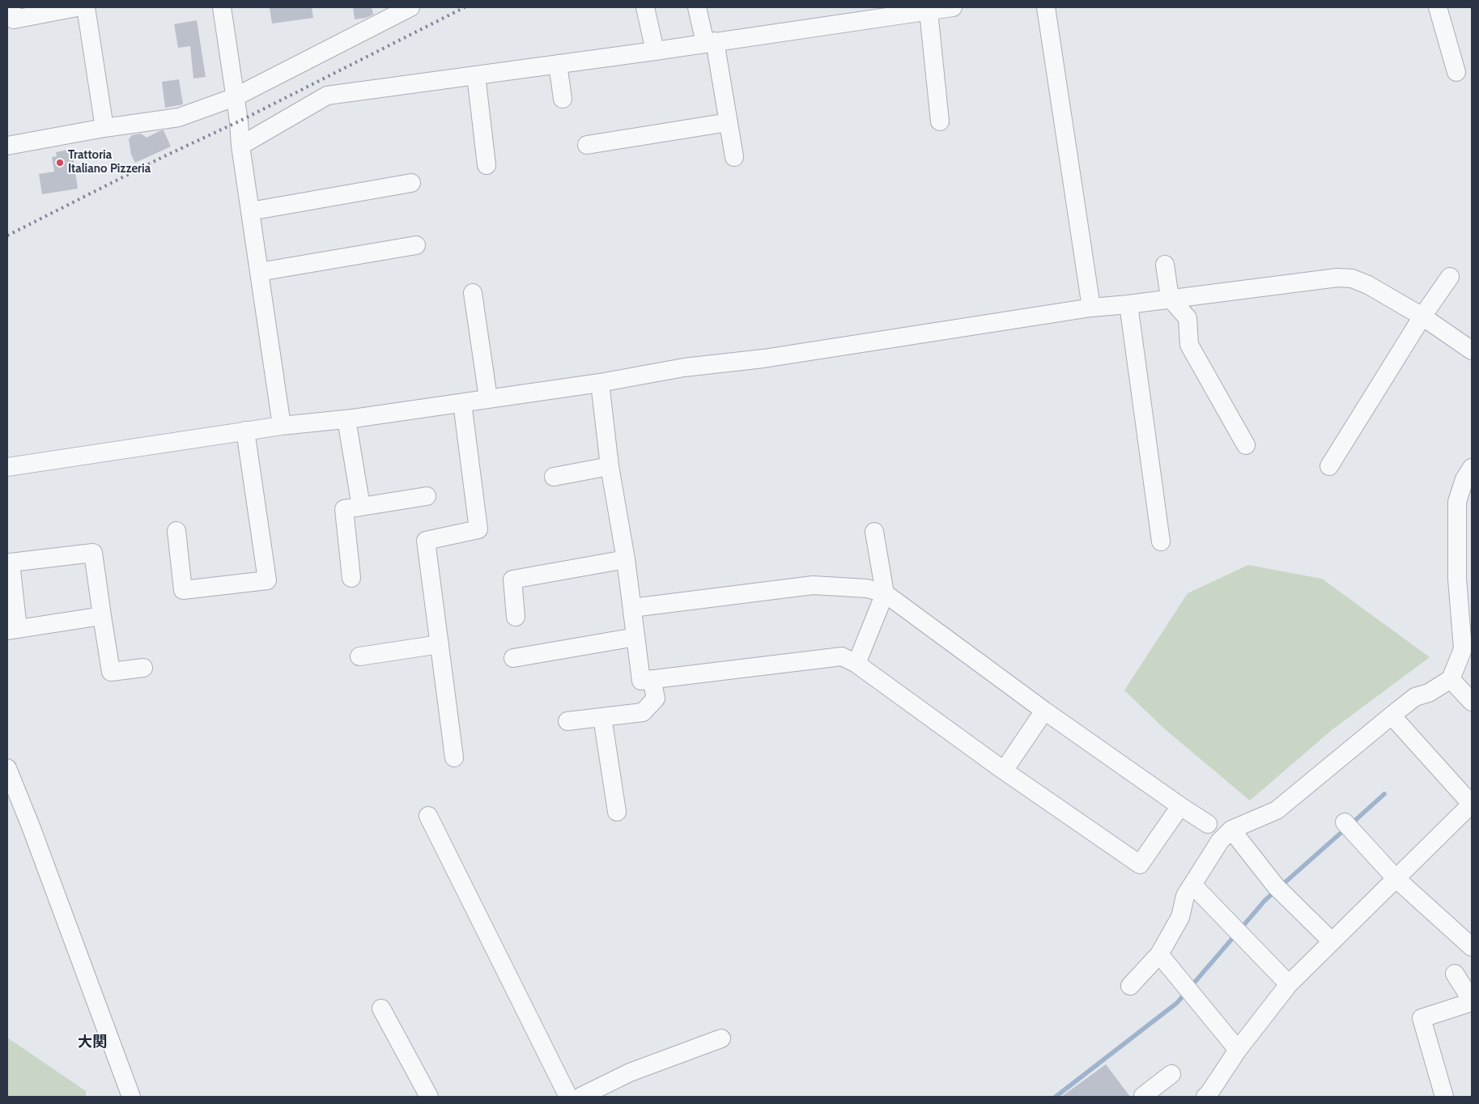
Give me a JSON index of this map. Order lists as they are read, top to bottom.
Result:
{
  "districts": ["大関"],
  "places": ["Trattoria Italiano Pizzeria"]
}
